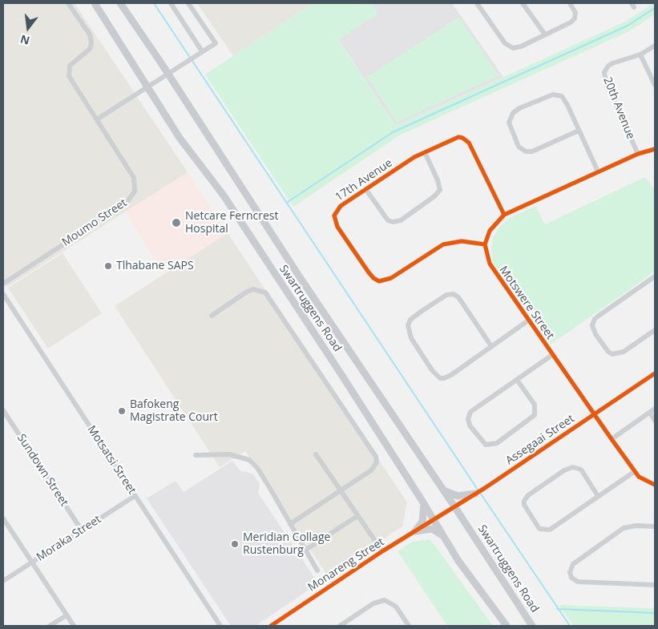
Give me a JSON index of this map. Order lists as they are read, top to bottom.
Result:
{
  "streets": {
    "main road": ["Swartruggens Road"],
    "street": [
      "20th Avenue",
      "17th Avenue",
      "Moumo Street",
      "Motswere Street",
      "Assegaai Street",
      "Motsatsi Street",
      "Sundown Street",
      "Moraka Street",
      "Monareng Street"
    ]
  },
  "crossings": [
    ["17th Avenue", "Motswere Street"],
    ["Motswere Street", "Assegaai Street"],
    ["Swartruggens Road", "Assegaai Street"],
    ["Swartruggens Road", "Monareng Street"],
    ["Assegaai Street", "Monareng Street"],
    ["Motsatsi Street", "Moraka Street"],
    ["Sundown Street", "Moraka Street"]
  ],
  "places": [
    "Netcare Ferncrest Hospital",
    "Tlhabane SAPS",
    "Bafokeng Magistrate Court",
    "Meridian Collage Rustenburg"
  ],
  "north": "bottom"
}
